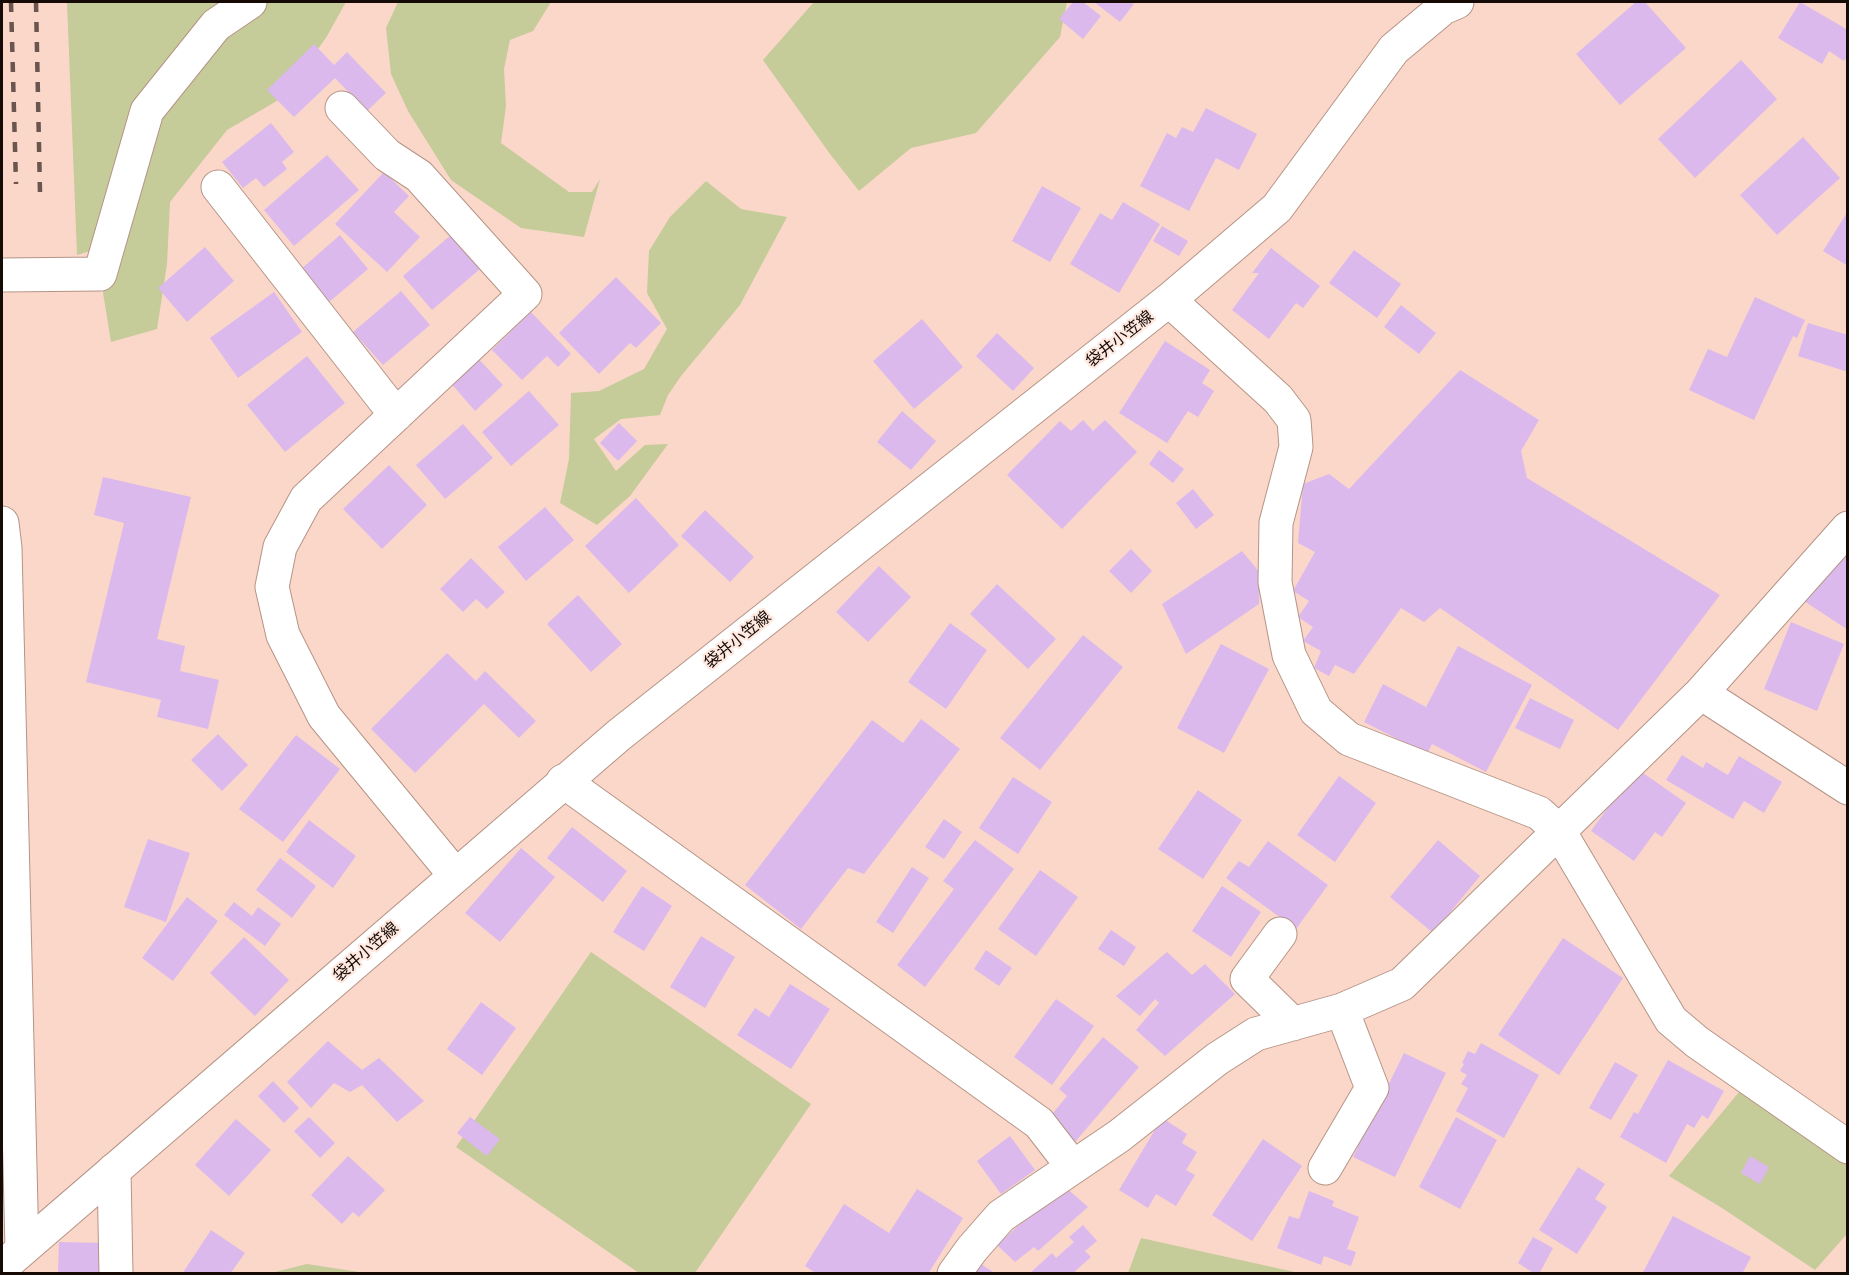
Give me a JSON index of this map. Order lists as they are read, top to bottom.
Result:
{
  "streets": {
    "street": ["袋井小笠線"]
  }
}
